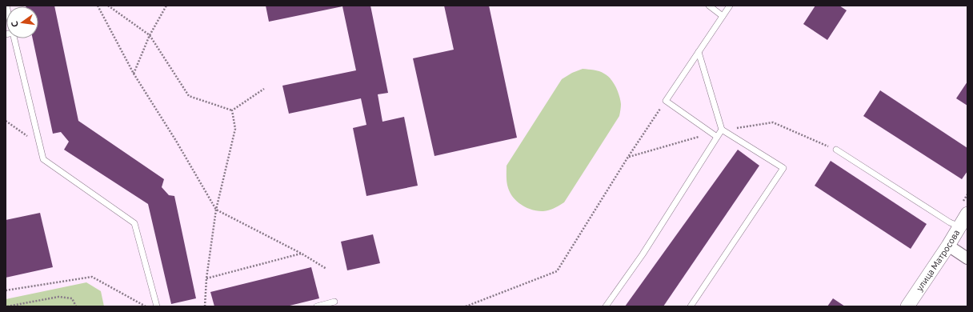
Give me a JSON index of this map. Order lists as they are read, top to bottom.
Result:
{
  "streets": {
    "street": ["улица Матросова"]
  },
  "north": "left"
}
